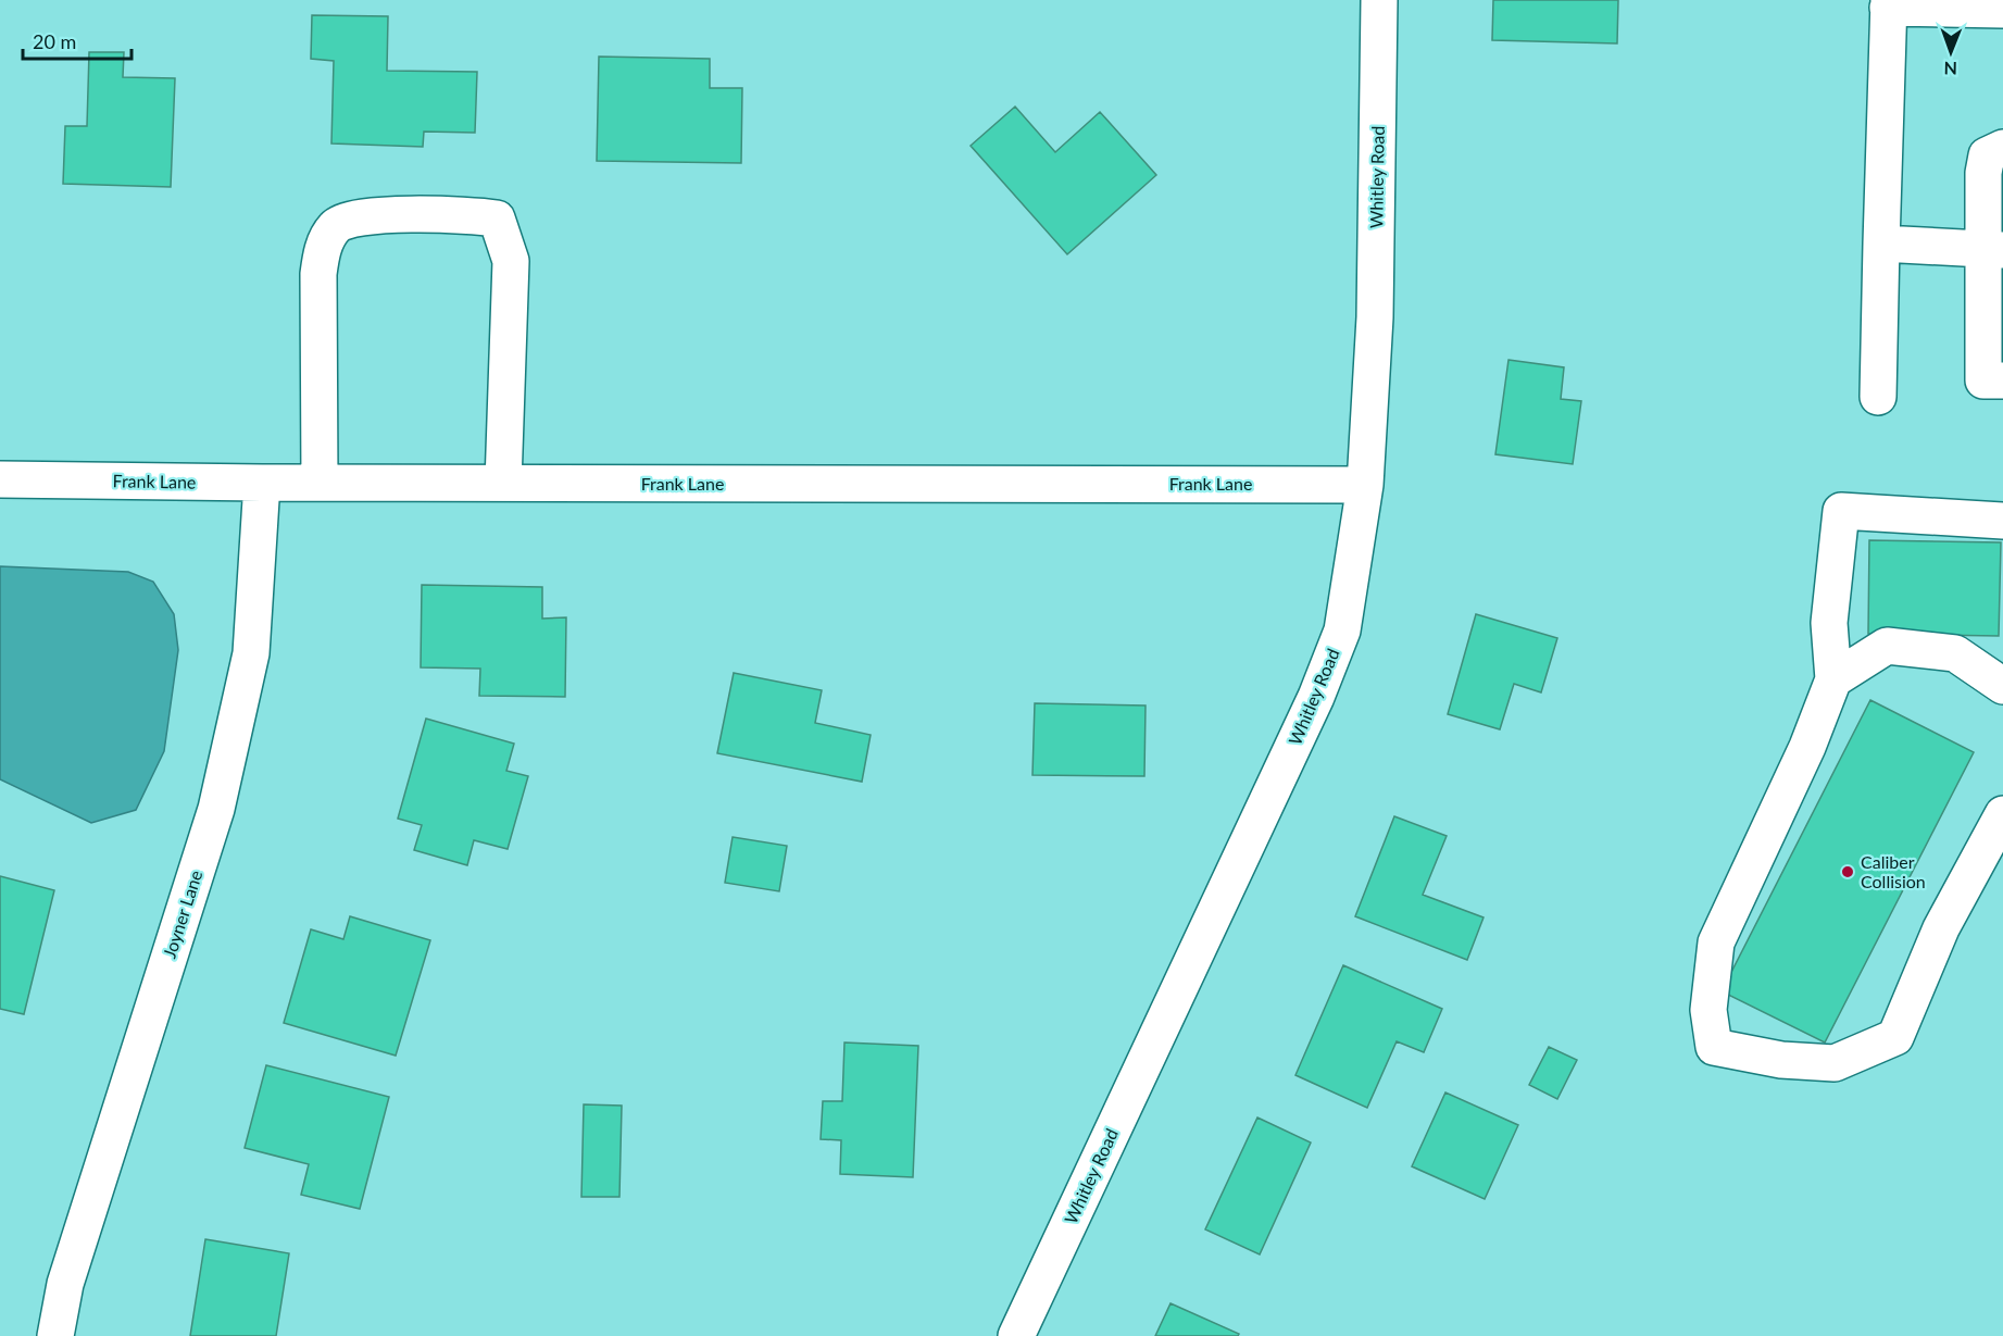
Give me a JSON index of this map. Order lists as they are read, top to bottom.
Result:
{
  "streets": {
    "street": ["Whitley Road", "Frank Lane", "Joyner Lane"]
  },
  "crossings": [
    ["Whitley Road", "Frank Lane"],
    ["Frank Lane", "Joyner Lane"]
  ],
  "places": ["Caliber Collision"],
  "scale_bar": "20 m",
  "north": "bottom"
}
